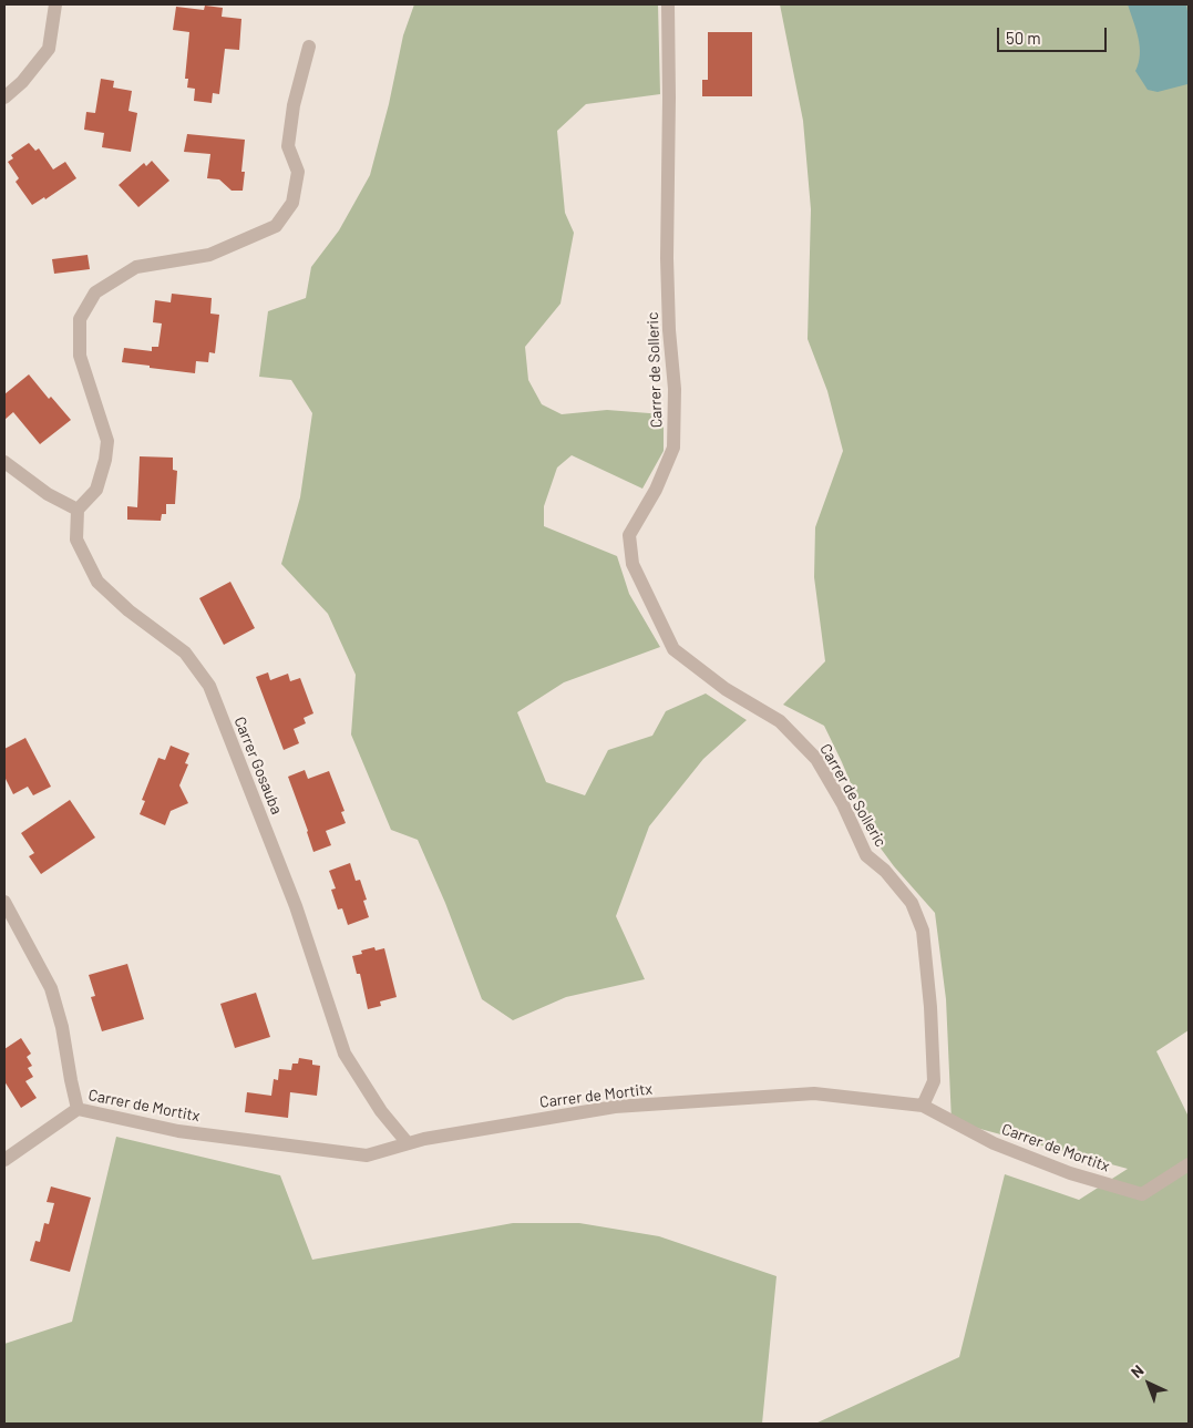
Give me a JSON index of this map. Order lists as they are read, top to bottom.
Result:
{
  "streets": {
    "street": ["Carrer de Solleric", "Carrer Gosauba", "Carrer de Mortitx"]
  },
  "crossings": [
    ["Carrer de Solleric", "Carrer de Mortitx"],
    ["Carrer Gosauba", "Carrer de Mortitx"]
  ],
  "scale_bar": "50 m",
  "north": "top left"
}
